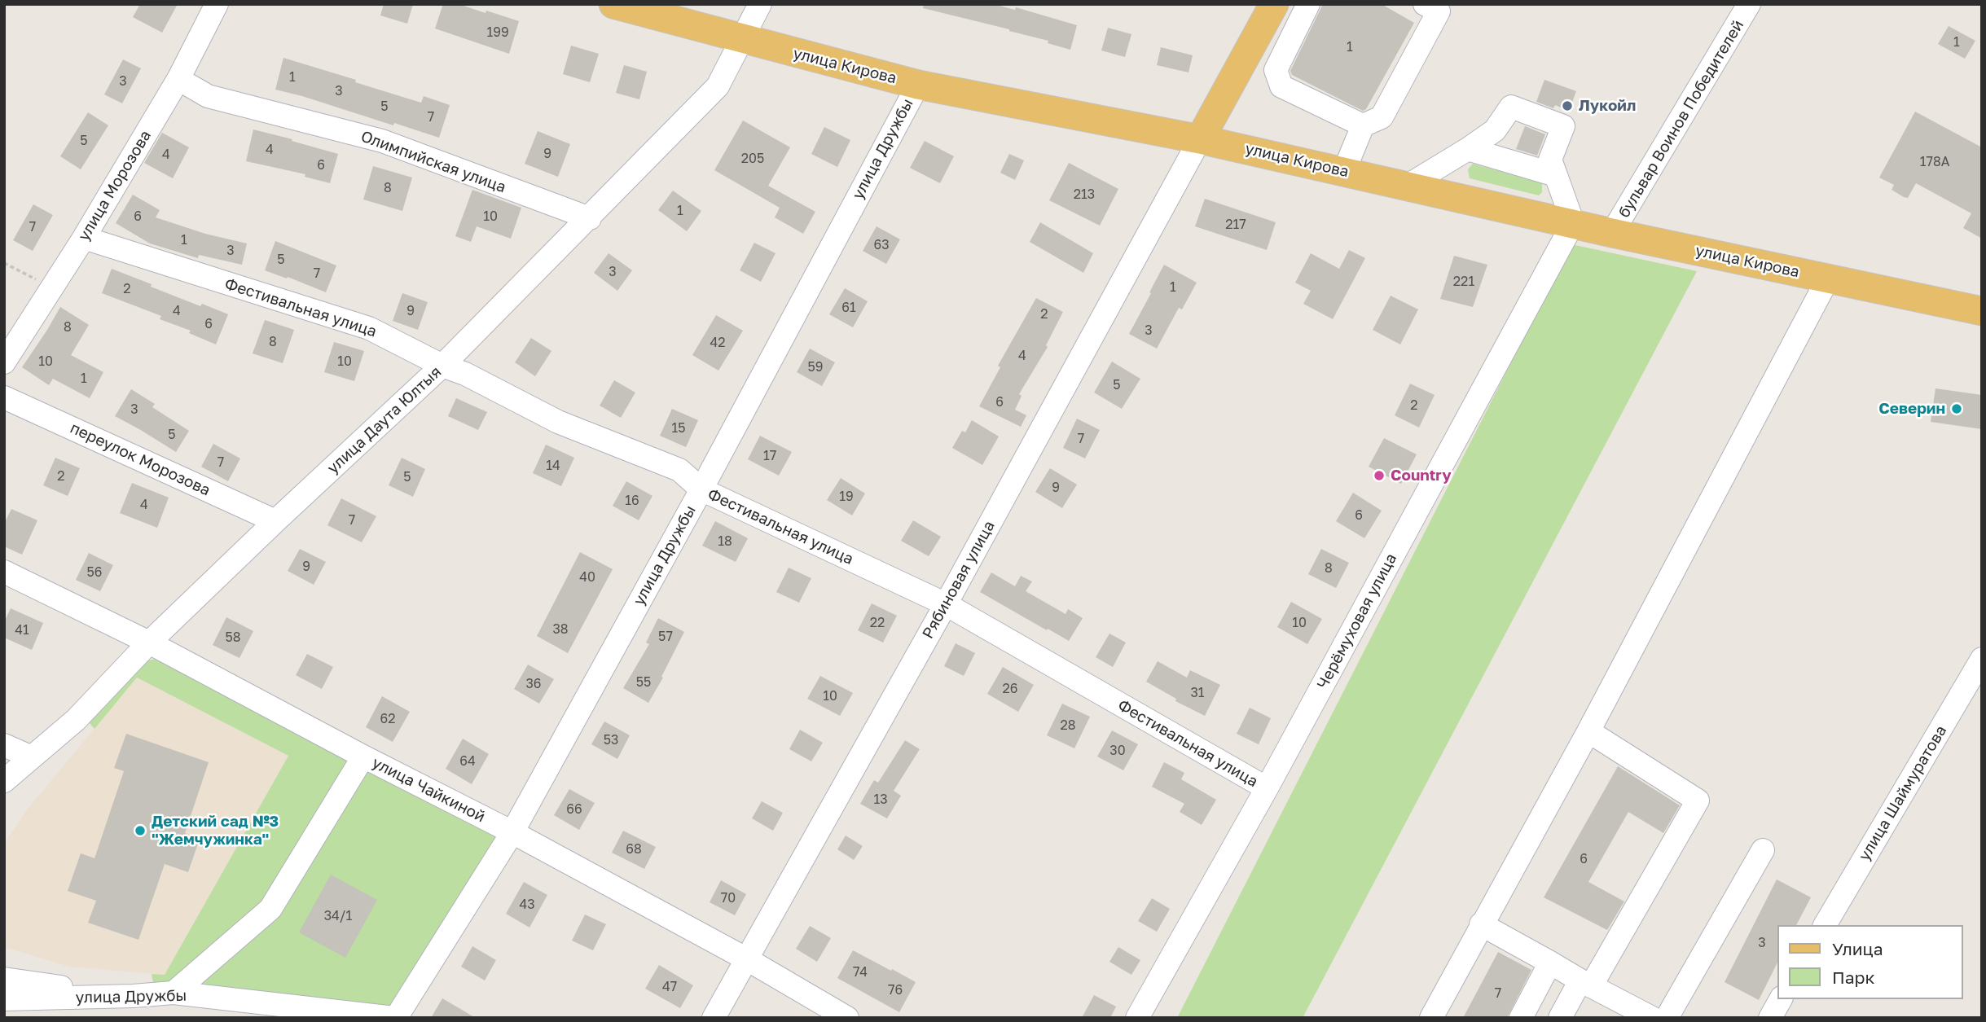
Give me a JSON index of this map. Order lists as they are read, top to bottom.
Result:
{
  "streets": {
    "main road": ["улица Кирова"],
    "street": [
      "бульвар Воинов Победителей",
      "улица Дружбы",
      "Олимпийская улица",
      "улица Морозова",
      "Фестивальная улица",
      "улица Даута Юлтыя",
      "переулок Морозова",
      "Рябиновая улица",
      "Черёмуховая улица",
      "улица Чайкиной",
      "улица Шаймуратова"
    ]
  },
  "crossings": [
    ["улица Кирова", "бульвар Воинов Победителей"],
    ["улица Кирова", "улица Дружбы"],
    ["улица Кирова", "улица Даута Юлтыя"],
    ["улица Кирова", "Рябиновая улица"],
    ["улица Кирова", "Черёмуховая улица"],
    ["улица Дружбы", "Фестивальная улица"],
    ["улица Дружбы", "улица Чайкиной"],
    ["Олимпийская улица", "улица Морозова"],
    ["Олимпийская улица", "улица Даута Юлтыя"],
    ["улица Морозова", "Фестивальная улица"],
    ["Фестивальная улица", "улица Даута Юлтыя"],
    ["Фестивальная улица", "Рябиновая улица"],
    ["Фестивальная улица", "Черёмуховая улица"],
    ["улица Даута Юлтыя", "переулок Морозова"],
    ["улица Даута Юлтыя", "улица Чайкиной"],
    ["Рябиновая улица", "улица Чайкиной"]
  ],
  "places": [
    "Лукойл",
    "Северин",
    "Country",
    "Детский сад №3 \"Жемчужинка\""
  ],
  "house_numbers": [
    "199",
    "1",
    "1",
    "1",
    "3",
    "3",
    "5",
    "7",
    "5",
    "4",
    "9",
    "4",
    "205",
    "178А",
    "6",
    "8",
    "213",
    "1",
    "6",
    "10",
    "217",
    "7",
    "1",
    "63",
    "3",
    "5",
    "3",
    "7",
    "221",
    "1",
    "2",
    "61",
    "4",
    "9",
    "2",
    "6",
    "8",
    "3",
    "8",
    "42",
    "4",
    "10",
    "10",
    "59",
    "1",
    "5",
    "6",
    "2",
    "3",
    "15",
    "5",
    "7",
    "17",
    "7",
    "14",
    "2",
    "5",
    "9",
    "19",
    "16",
    "4",
    "6",
    "7",
    "18",
    "9",
    "8",
    "56",
    "40",
    "22",
    "10",
    "38",
    "41",
    "57",
    "58",
    "55",
    "36",
    "26",
    "31",
    "10",
    "62",
    "28",
    "53",
    "30",
    "64",
    "13",
    "66",
    "68",
    "6",
    "70",
    "43",
    "34/1",
    "3",
    "74",
    "47",
    "76",
    "7"
  ],
  "legend": ["Улица", "Парк"]
}
